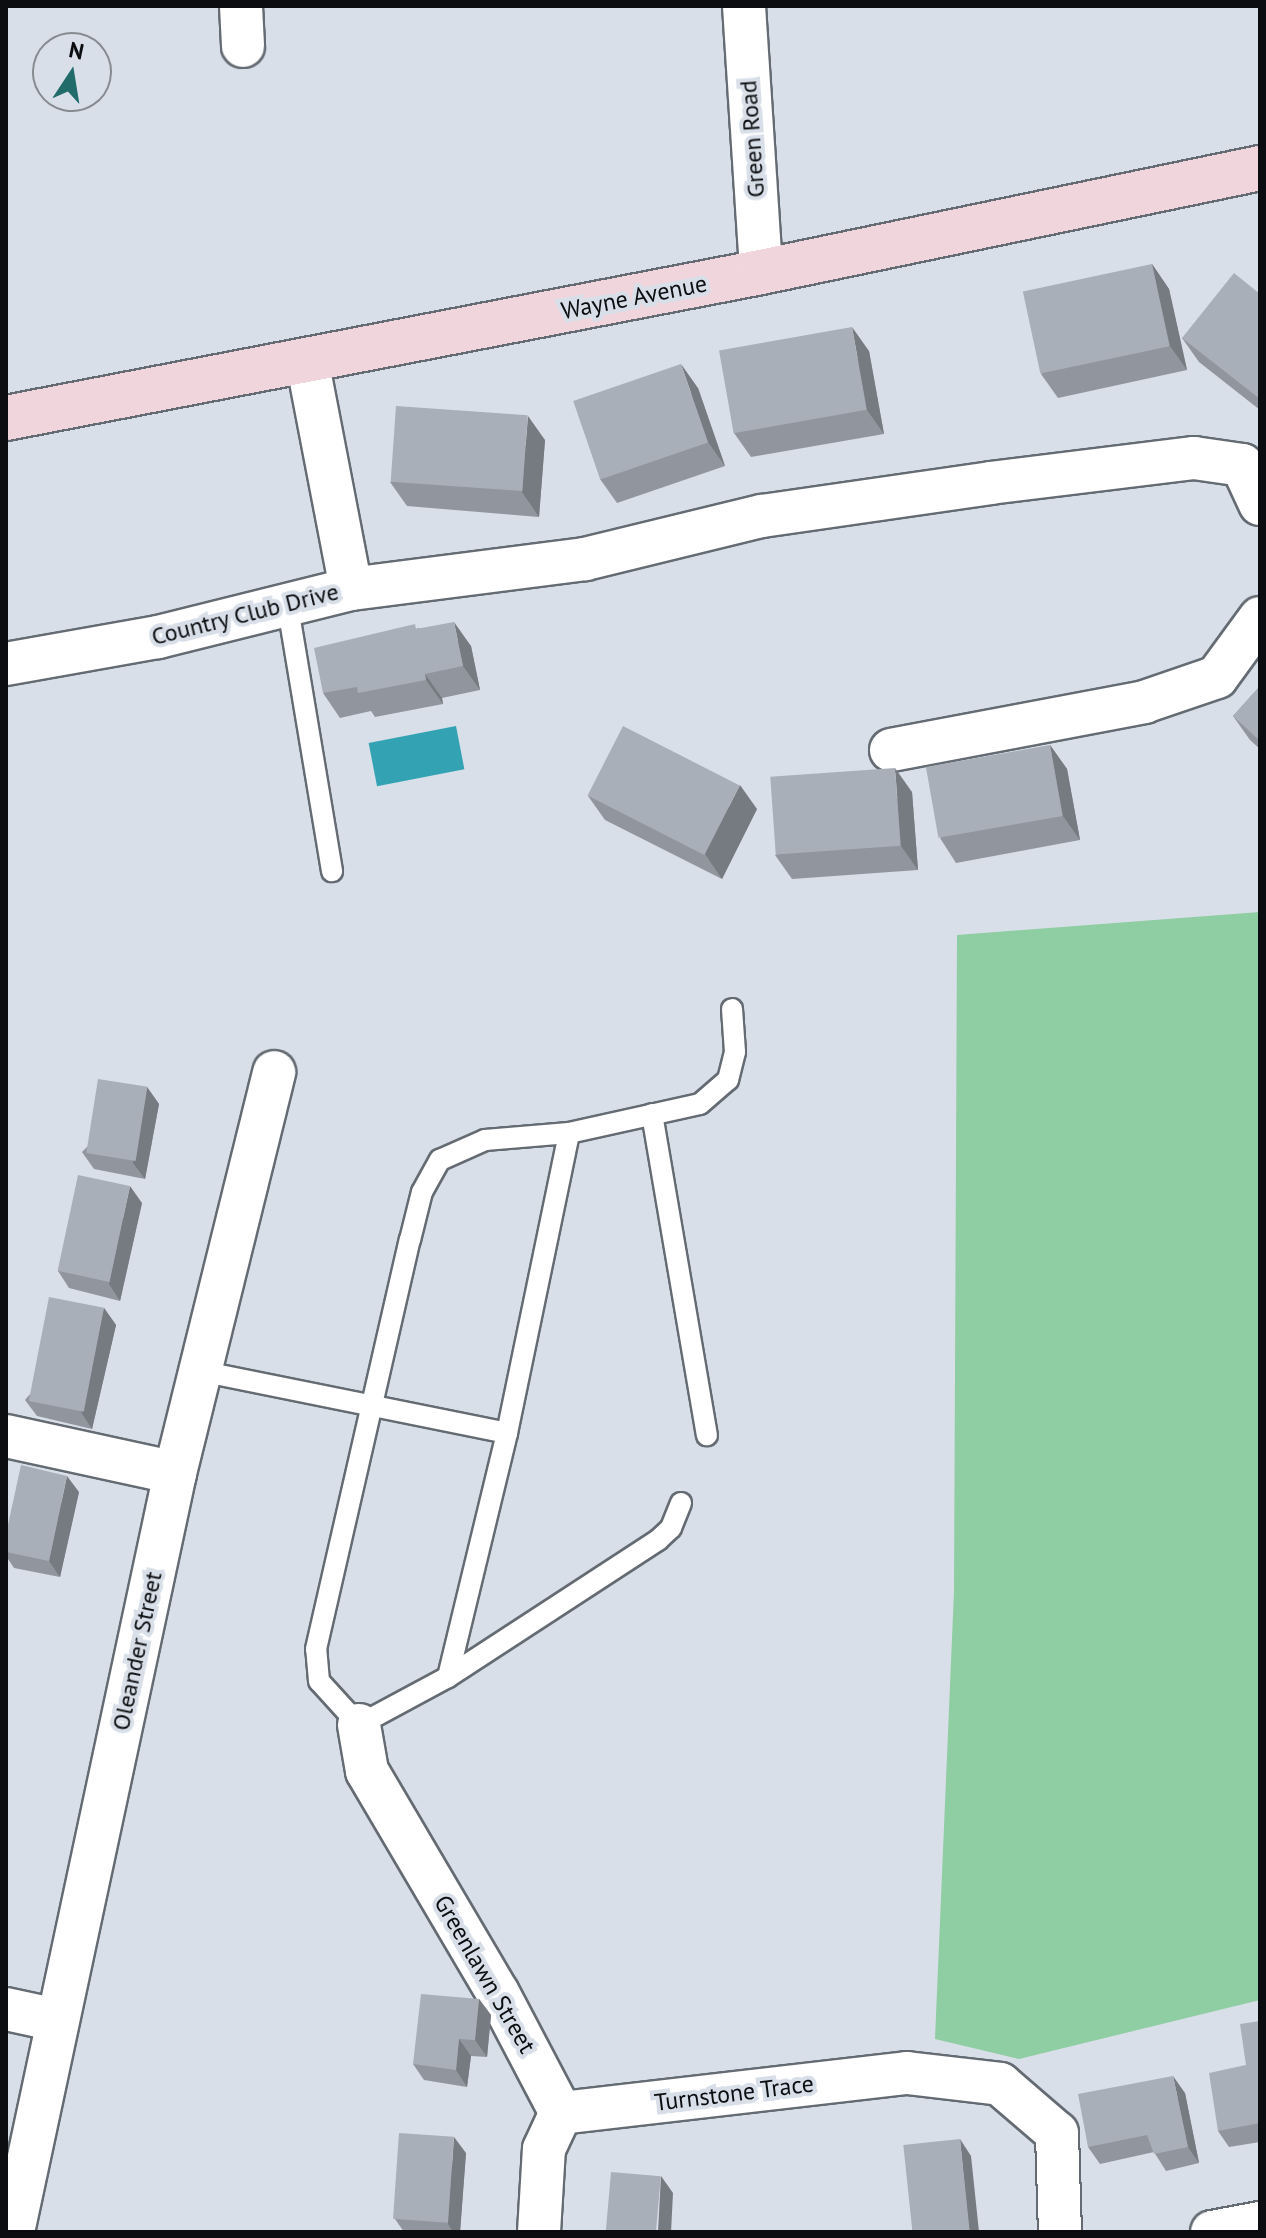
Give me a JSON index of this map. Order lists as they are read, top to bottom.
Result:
{
  "streets": {
    "street": [
      "Green Road",
      "Wayne Avenue",
      "Country Club Drive",
      "Oleander Street",
      "Greenlawn Street",
      "Turnstone Trace"
    ]
  },
  "crossings": [
    ["Green Road", "Wayne Avenue"],
    ["Wayne Avenue", "Country Club Drive"],
    ["Greenlawn Street", "Turnstone Trace"]
  ],
  "north": "top"
}
